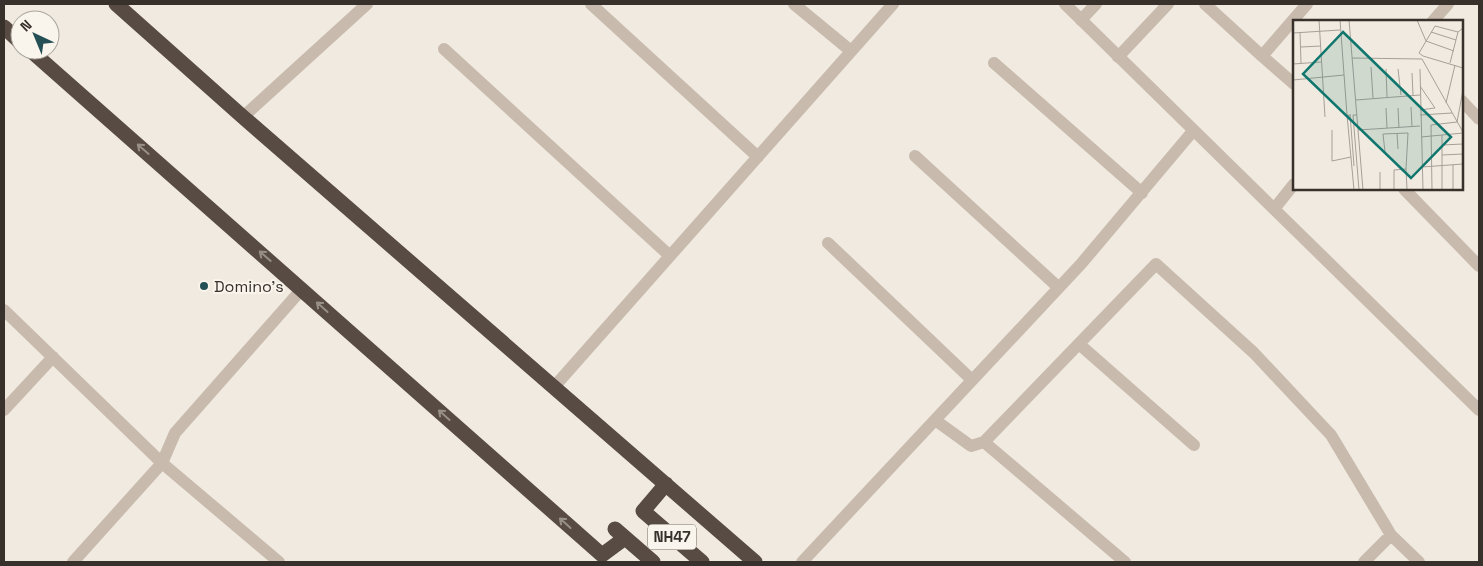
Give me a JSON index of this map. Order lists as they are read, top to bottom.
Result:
{
  "streets": {
    "highway": ["NH47"]
  },
  "places": ["Domino's"],
  "north": "top left"
}
